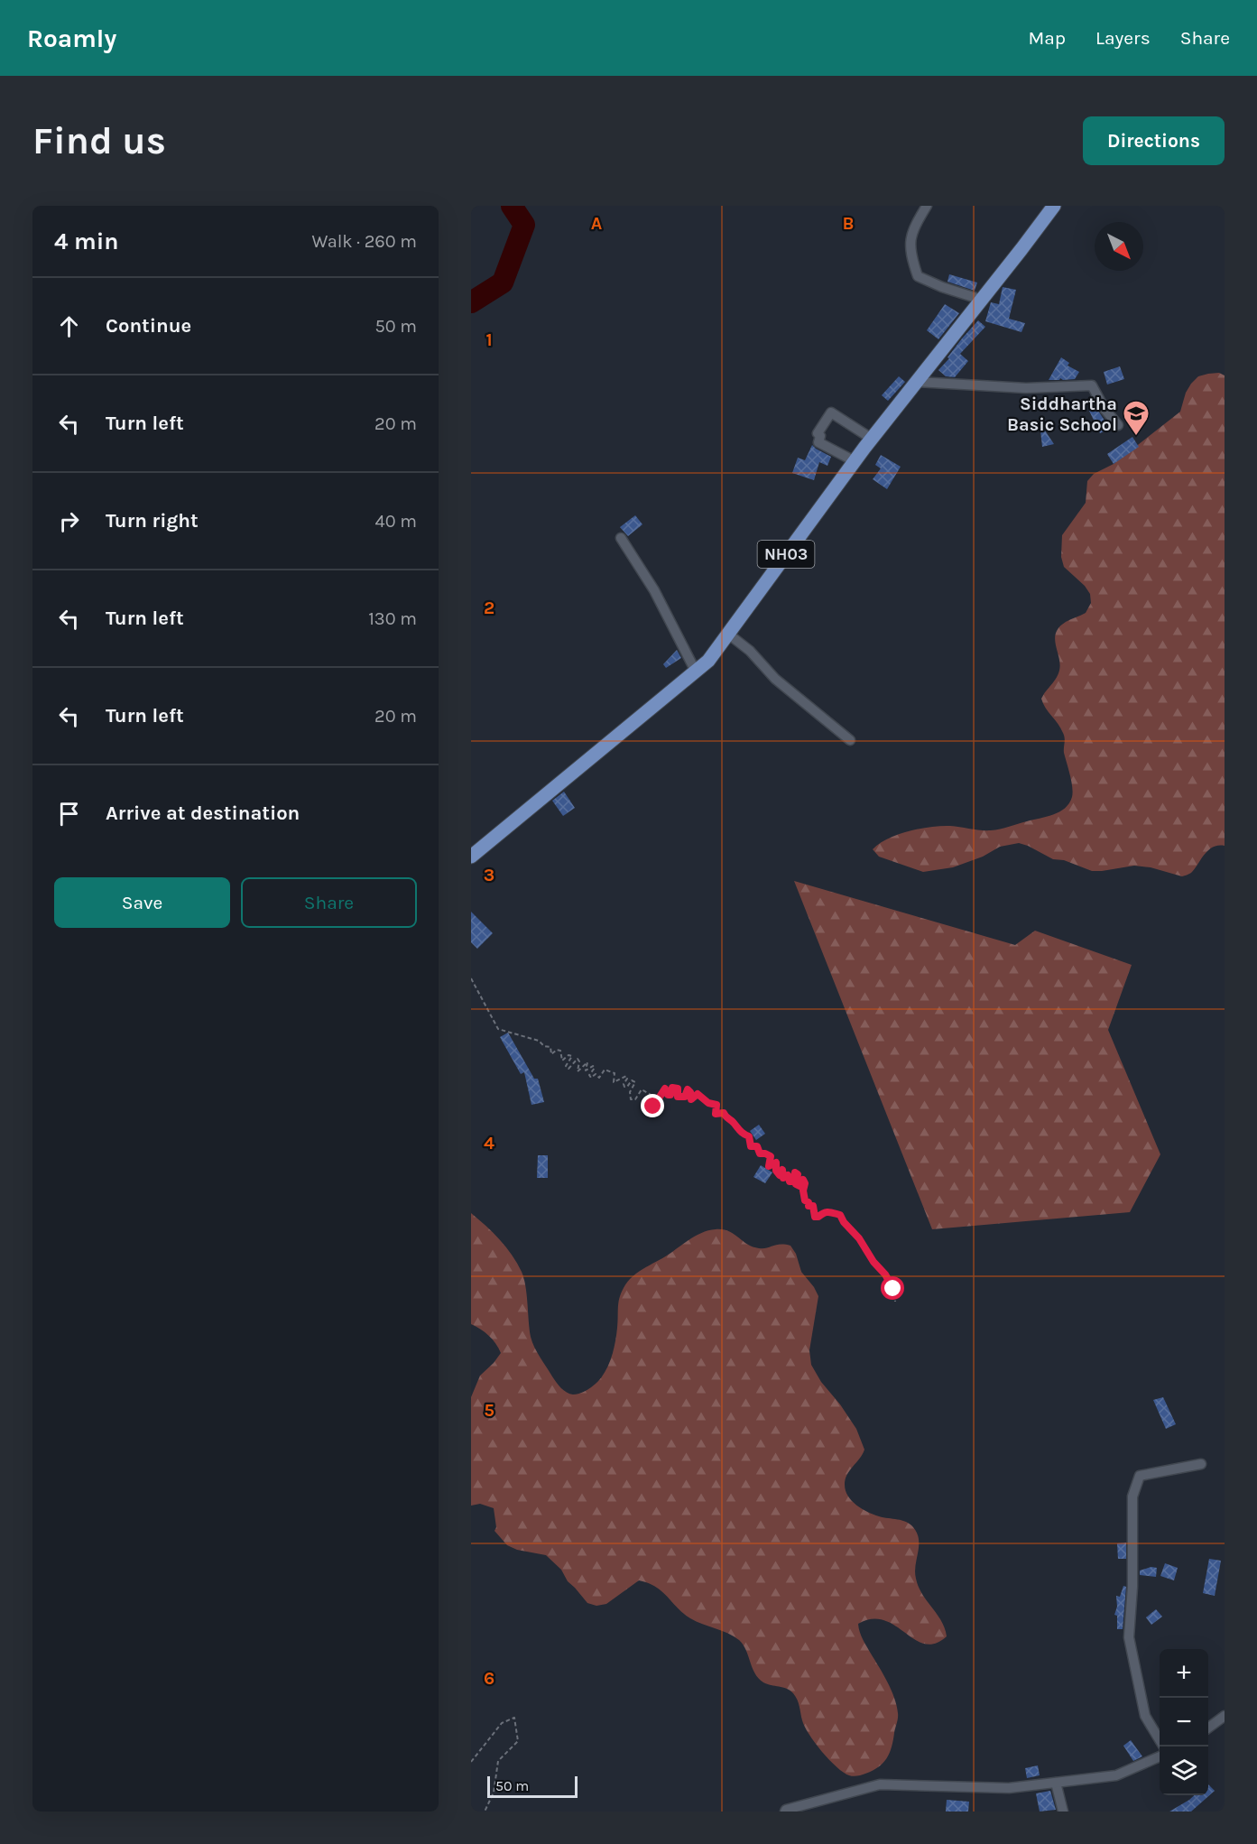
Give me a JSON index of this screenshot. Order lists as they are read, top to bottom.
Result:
{
  "streets": {
    "main road": ["NH03"]
  },
  "places": {
    "school or university": ["Siddhartha Basic School"]
  },
  "scale_bar": "50 m",
  "north": "bottom right",
  "page": {
    "header": "Roamly",
    "nav": ["Map", "Layers", "Share"],
    "buttons": [
      "Directions",
      ["Save", "Share"]
    ],
    "title": "Find us",
    "heading": ["4 min", "Walk · 260 m"],
    "list": [
      ["Continue", "50 m"],
      ["Turn left", "20 m"],
      ["Turn right", "40 m"],
      ["Turn left", "130 m"],
      ["Turn left", "20 m"],
      "Arrive at destination"
    ],
    "map_buttons": ["+", "−"],
    "scale": "50 m"
  },
  "grid": {
    "columns": ["A", "B"],
    "rows": [
      "1",
      "2",
      "3",
      "4",
      "5",
      "6"
    ]
  }
}
